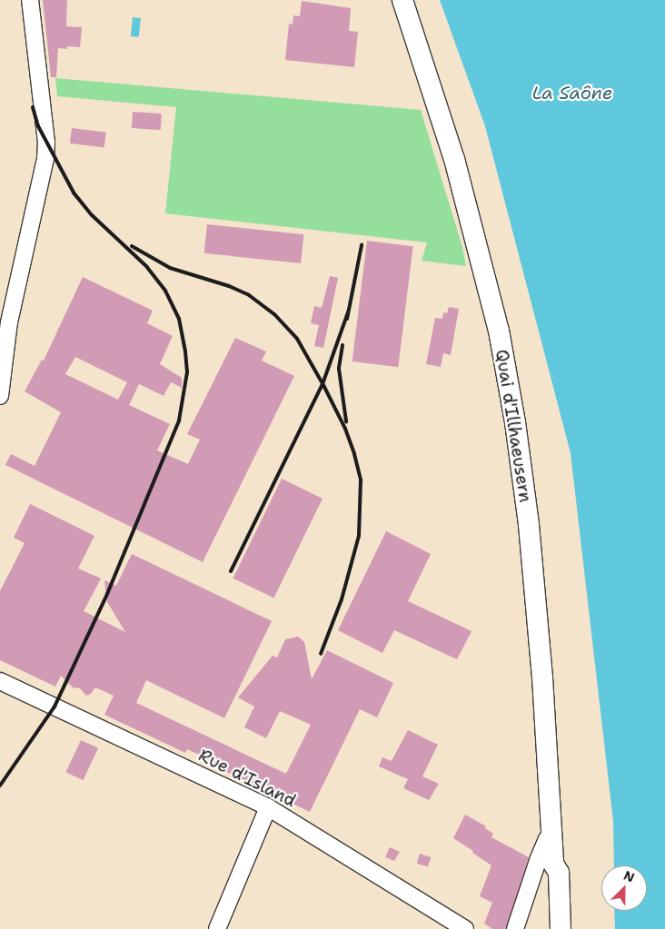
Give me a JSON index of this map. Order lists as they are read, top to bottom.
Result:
{
  "streets": {
    "main road": ["Quai d'Illhaeusern"],
    "street": ["Rue d'Island"]
  },
  "water": ["La Saône"],
  "north": "top right"
}
